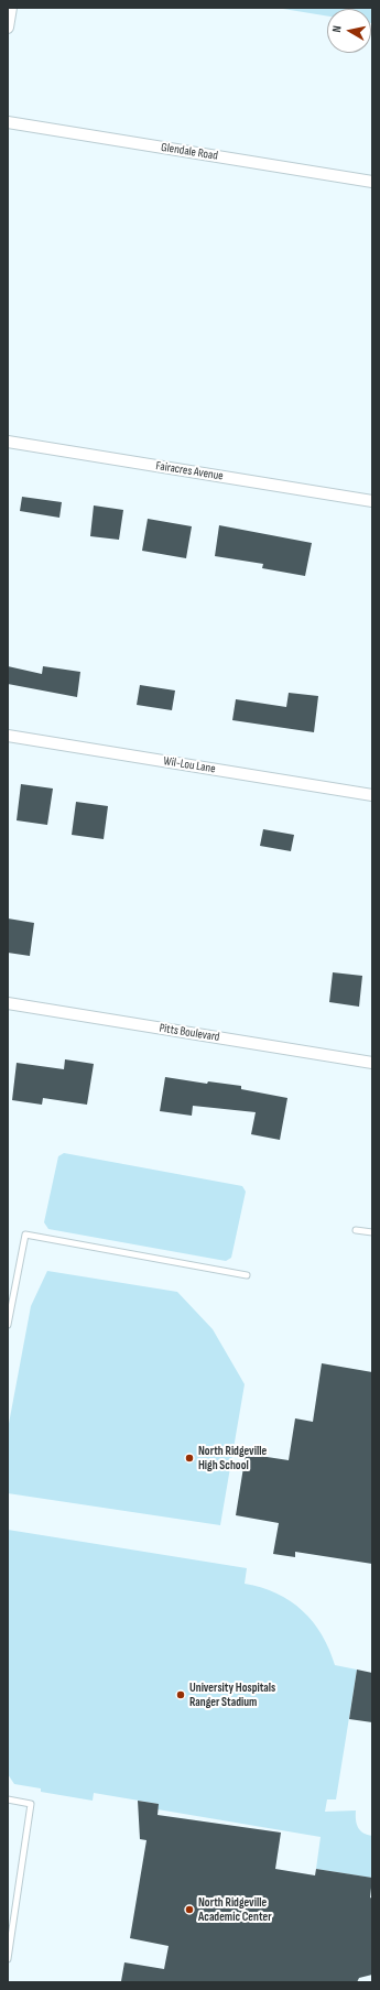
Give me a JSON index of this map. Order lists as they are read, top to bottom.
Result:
{
  "streets": {
    "street": [
      "Glendale Road",
      "Fairacres Avenue",
      "Wil-Lou Lane",
      "Pitts Boulevard"
    ]
  },
  "places": ["North Ridgeville High School", "University Hospitals Ranger Stadium", "North Ridgeville Academic Center"],
  "north": "left"
}
